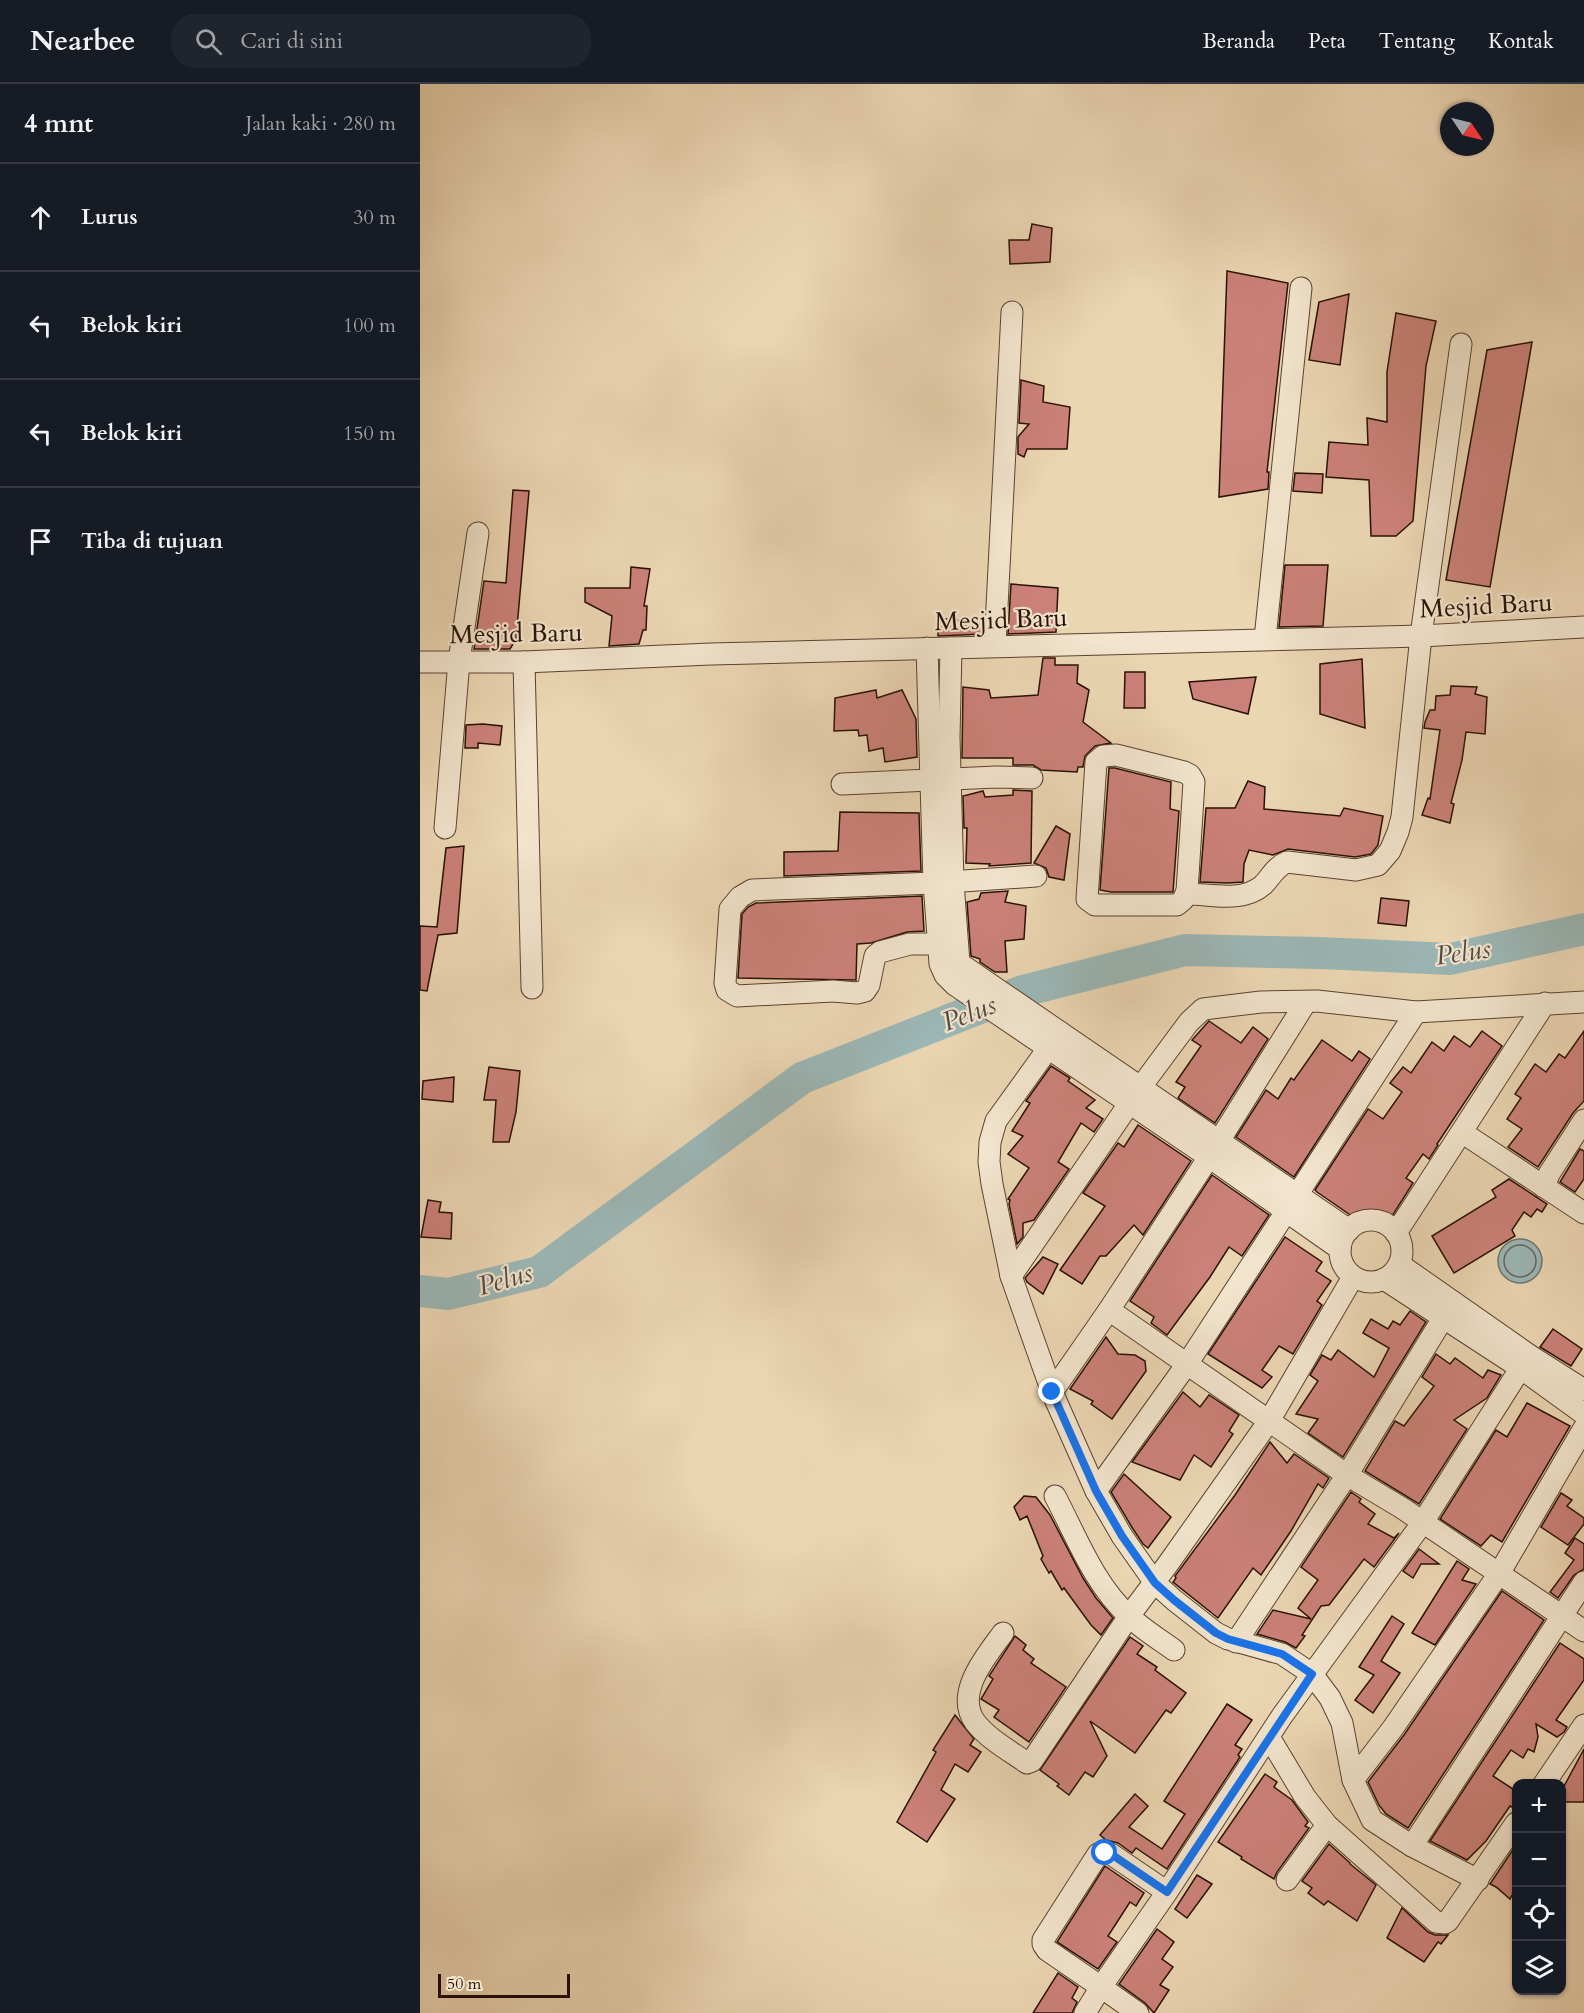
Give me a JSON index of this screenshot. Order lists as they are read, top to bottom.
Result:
{
  "streets": {
    "street": ["Mesjid Baru"]
  },
  "water": ["Pelus"],
  "scale_bar": "50 m",
  "north": "bottom right",
  "page": {
    "header": "Nearbee",
    "search": "Cari di sini",
    "nav": [
      "Beranda",
      "Peta",
      "Tentang",
      "Kontak"
    ],
    "heading": ["4 mnt", "Jalan kaki · 280 m"],
    "list": [
      ["Lurus", "30 m"],
      ["Belok kiri", "100 m"],
      ["Belok kiri", "150 m"],
      "Tiba di tujuan"
    ],
    "map_buttons": ["+", "−"],
    "scale": "50 m"
  }
}
